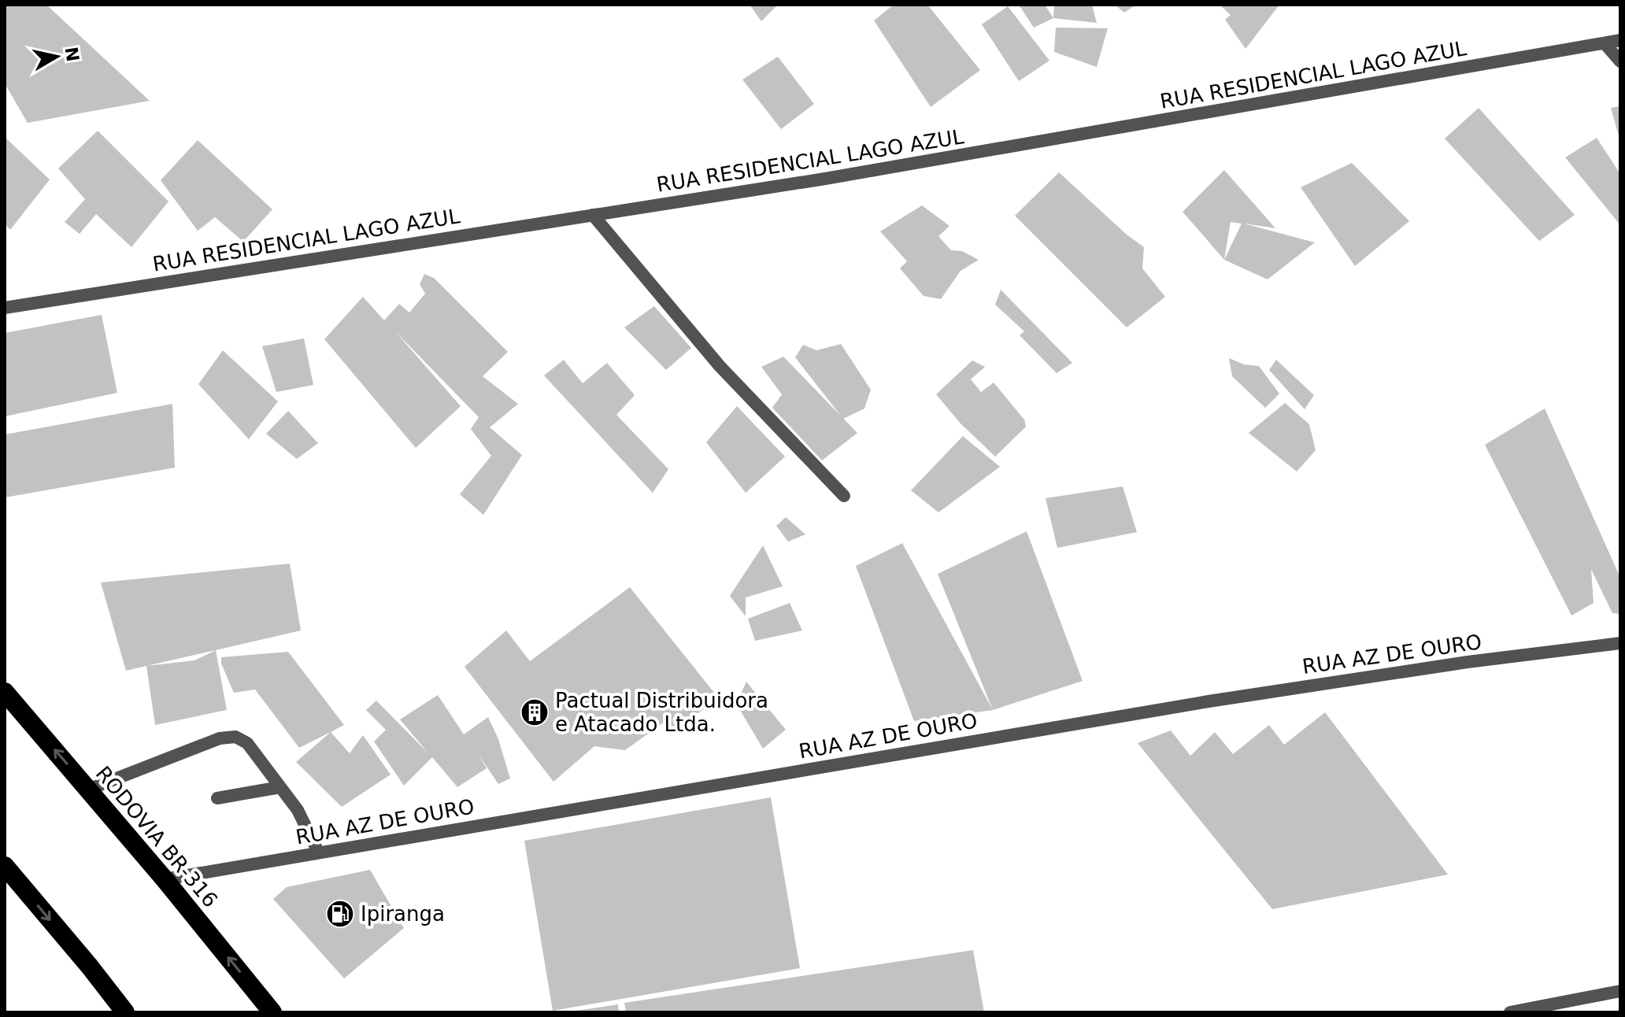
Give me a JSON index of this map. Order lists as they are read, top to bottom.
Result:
{
  "streets": {
    "highway": ["RODOVIA BR-316"],
    "street": ["RUA RESIDENCIAL LAGO AZUL", "RUA AZ DE OURO"]
  },
  "crossings": [
    ["RUA AZ DE OURO", "RODOVIA BR-316"]
  ],
  "one_way": ["RODOVIA BR-316"],
  "places": {
    "building": ["Pactual Distribuidora e Atacado Ltda."],
    "fuel station": ["Ipiranga"]
  },
  "north": "right"
}
